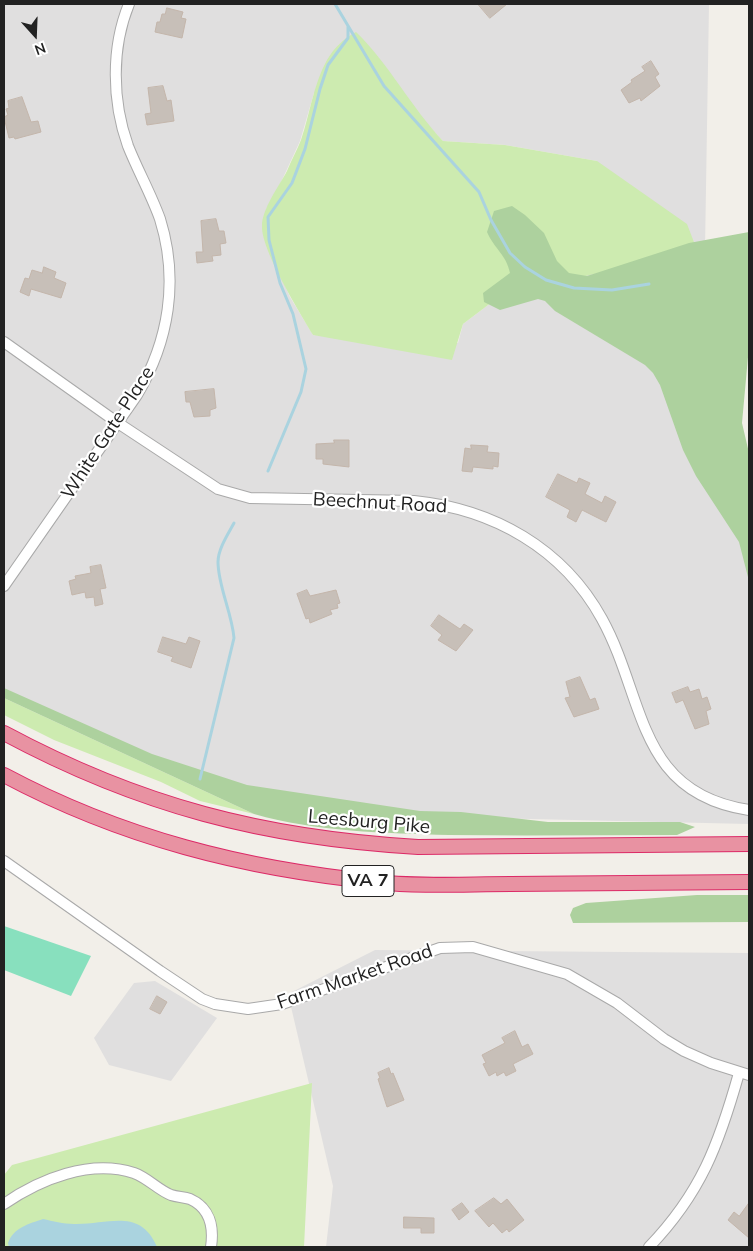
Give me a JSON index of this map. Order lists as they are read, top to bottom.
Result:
{
  "streets": {
    "highway": ["Leesburg Pike", "VA 7"],
    "street": ["White Gate Place", "Beechnut Road", "Farm Market Road"]
  },
  "crossings": [
    ["White Gate Place", "Beechnut Road"]
  ],
  "north": "bottom"
}
